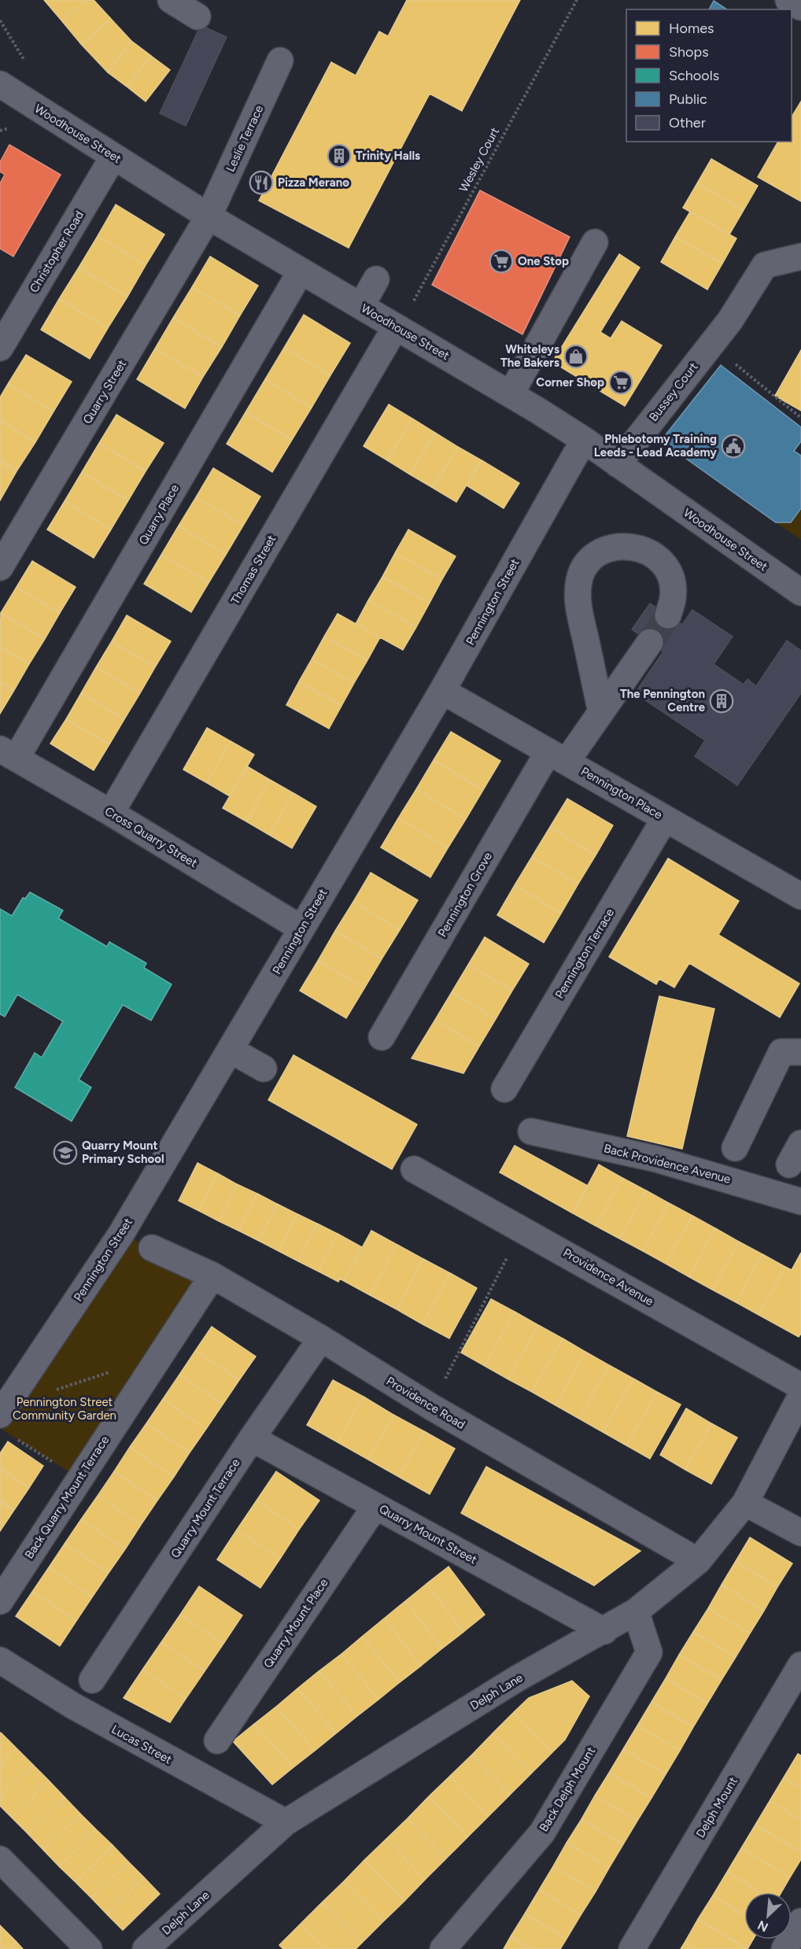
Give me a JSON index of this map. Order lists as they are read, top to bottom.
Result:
{
  "streets": {
    "street": [
      "Woodhouse Street",
      "Leslie Terrace",
      "Christopher Road",
      "Quarry Street",
      "Bussey Court",
      "Quarry Place",
      "Thomas Street",
      "Pennington Street",
      "Pennington Place",
      "Cross Quarry Street",
      "Pennington Grove",
      "Pennington Terrace",
      "Back Providence Avenue",
      "Providence Avenue",
      "Providence Road",
      "Back Quarry Mount Terrace",
      "Quarry Mount Terrace",
      "Quarry Mount Street",
      "Quarry Mount Place",
      "Delph Lane",
      "Lucas Street",
      "Back Delph Mount",
      "Delph Mount"
    ],
    "path": ["Wesley Court"]
  },
  "crossings": [
    ["Woodhouse Street", "Leslie Terrace"],
    ["Woodhouse Street", "Wesley Court"],
    ["Woodhouse Street", "Christopher Road"],
    ["Woodhouse Street", "Quarry Street"],
    ["Woodhouse Street", "Bussey Court"],
    ["Woodhouse Street", "Quarry Place"],
    ["Woodhouse Street", "Thomas Street"],
    ["Woodhouse Street", "Pennington Street"],
    ["Leslie Terrace", "Quarry Street"],
    ["Wesley Court", "Thomas Street"],
    ["Quarry Place", "Cross Quarry Street"],
    ["Thomas Street", "Cross Quarry Street"],
    ["Pennington Street", "Pennington Place"],
    ["Pennington Street", "Cross Quarry Street"],
    ["Pennington Place", "Pennington Grove"],
    ["Pennington Place", "Pennington Terrace"],
    ["Providence Road", "Back Quarry Mount Terrace"],
    ["Providence Road", "Quarry Mount Terrace"],
    ["Providence Road", "Delph Lane"],
    ["Quarry Mount Terrace", "Quarry Mount Street"],
    ["Quarry Mount Street", "Quarry Mount Place"],
    ["Quarry Mount Street", "Delph Lane"],
    ["Delph Lane", "Lucas Street"],
    ["Delph Lane", "Back Delph Mount"]
  ],
  "parks": ["Pennington Street Community Garden"],
  "places": {
    "building": ["Trinity Halls", "The Pennington Centre"],
    "restaurant": ["Pizza Merano"],
    "supermarket": ["One Stop", "Corner Shop"],
    "shop": ["Whiteleys The Bakers"],
    "public building": ["Phlebotomy Training Leeds - Lead Academy"],
    "school or university": ["Quarry Mount Primary School"]
  },
  "legend": [
    "Homes",
    "Shops",
    "Schools",
    "Public",
    "Other"
  ],
  "north": "bottom left"
}
